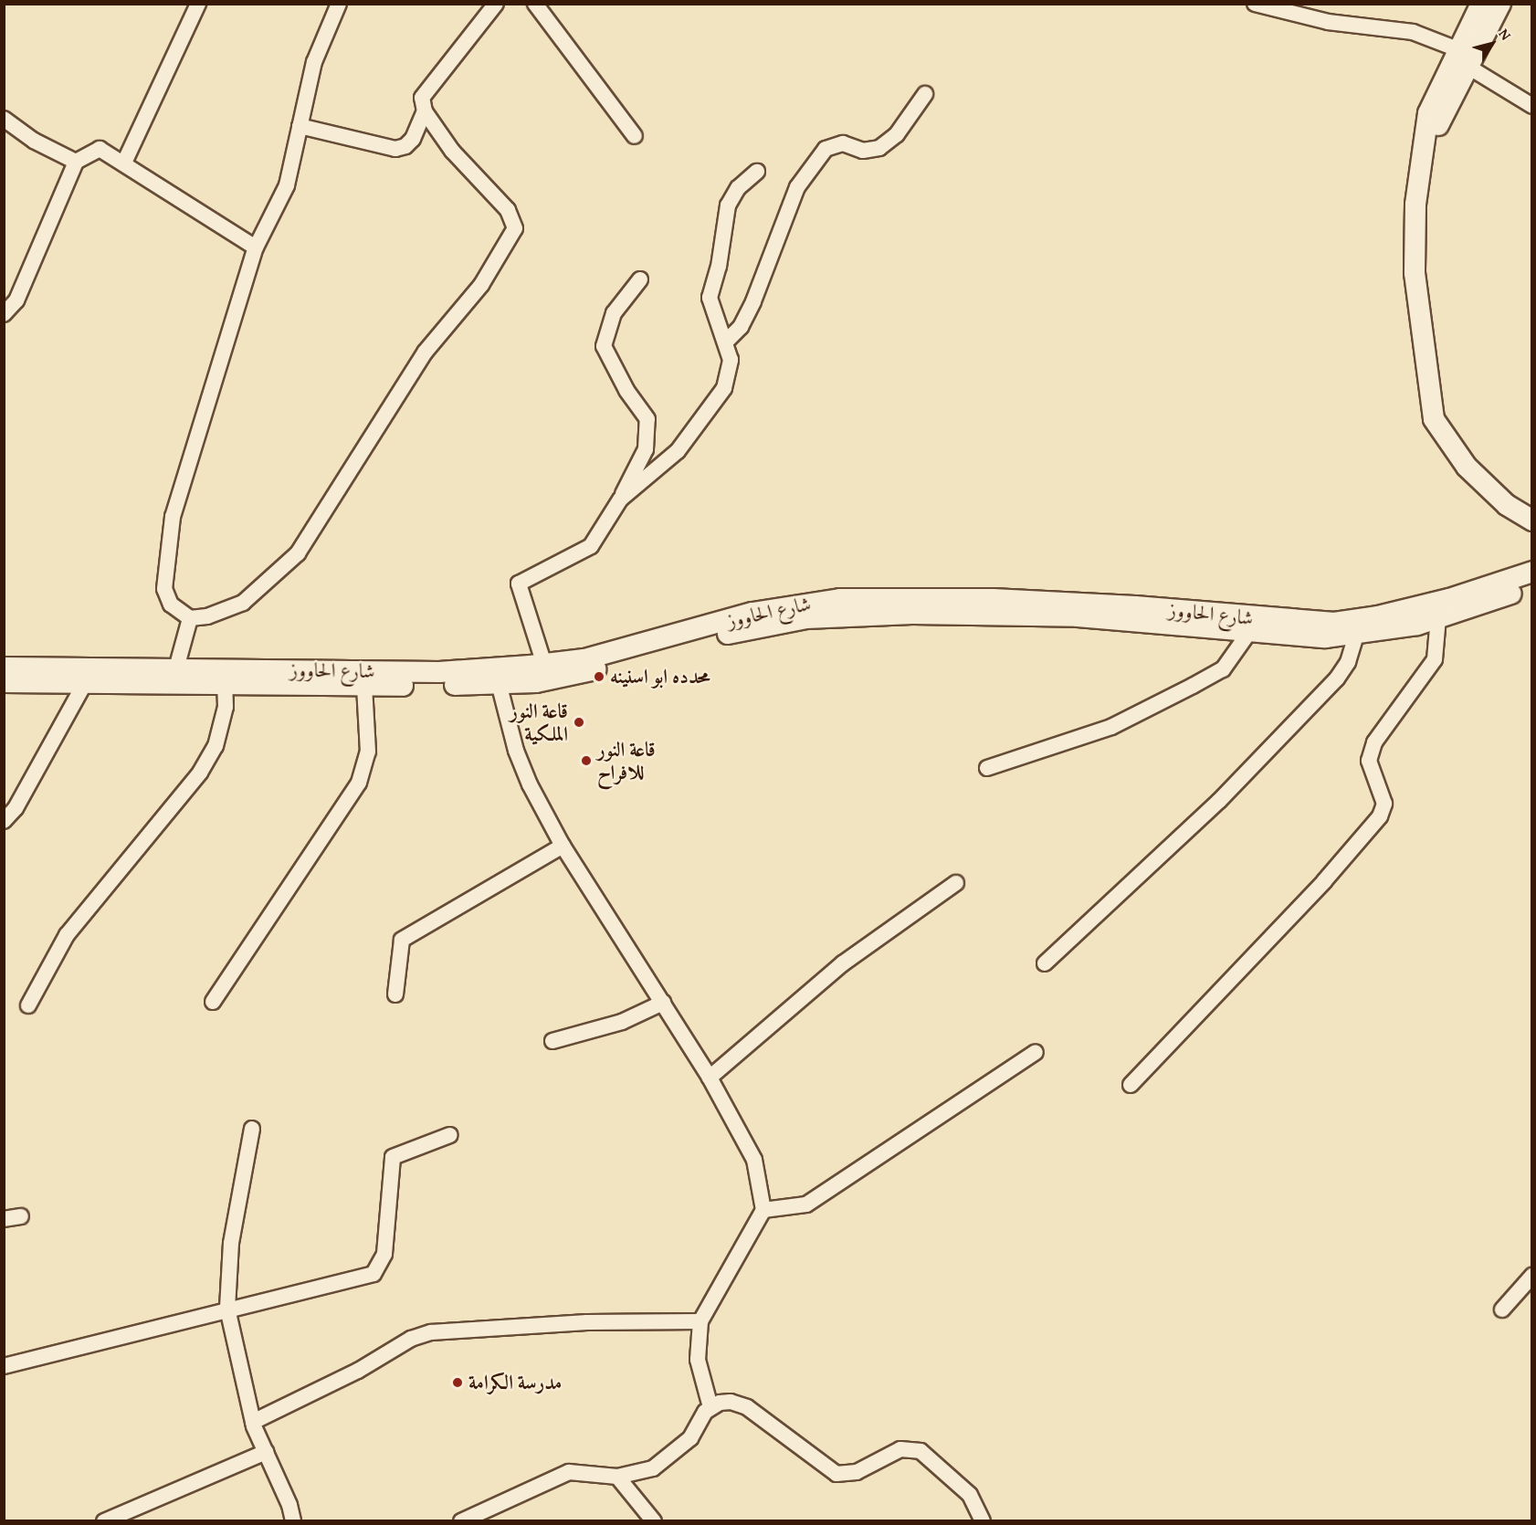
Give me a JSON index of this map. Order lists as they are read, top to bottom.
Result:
{
  "streets": {
    "main road": ["شارع الحاووز"]
  },
  "places": [
    "محدده ابو اسنينه",
    "قاعة النور الملكية",
    "قاعة النور للافراح",
    "مدرسة الكرامة"
  ],
  "north": "top right"
}
